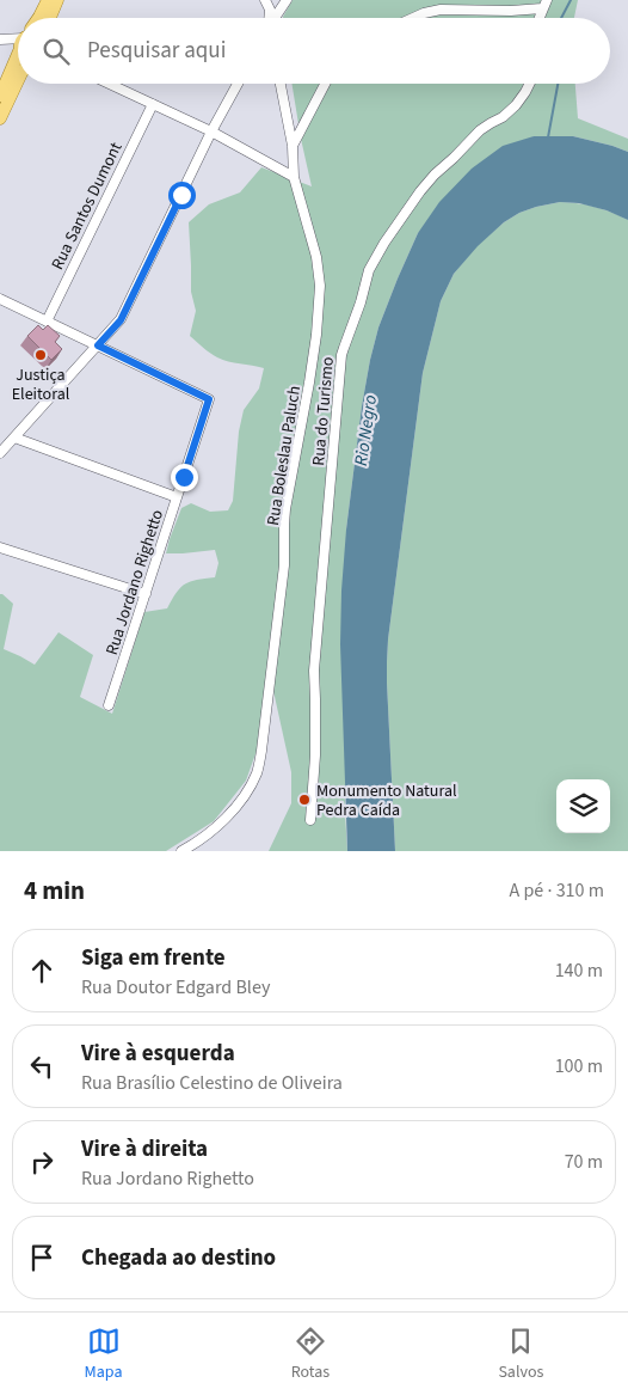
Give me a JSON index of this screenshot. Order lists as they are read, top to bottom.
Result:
{
  "streets": {
    "street": [
      "Rua Santos Dumont",
      "Rua do Turismo",
      "Rua Boleslau Paluch",
      "Rua Jordano Righetto"
    ]
  },
  "water": ["Rio Negro"],
  "places": ["Justiça Eleitoral", "Monumento Natural Pedra Caída"],
  "page": {
    "search": "Pesquisar aqui",
    "heading": ["4 min", "A pé · 310 m"],
    "list": [
      ["Siga em frente", "Rua Doutor Edgard Bley", "140 m"],
      ["Vire à esquerda", "Rua Brasílio Celestino de Oliveira", "100 m"],
      ["Vire à direita", "Rua Jordano Righetto", "70 m"],
      "Chegada ao destino"
    ],
    "nav": ["Mapa", "Rotas", "Salvos"]
  }
}
